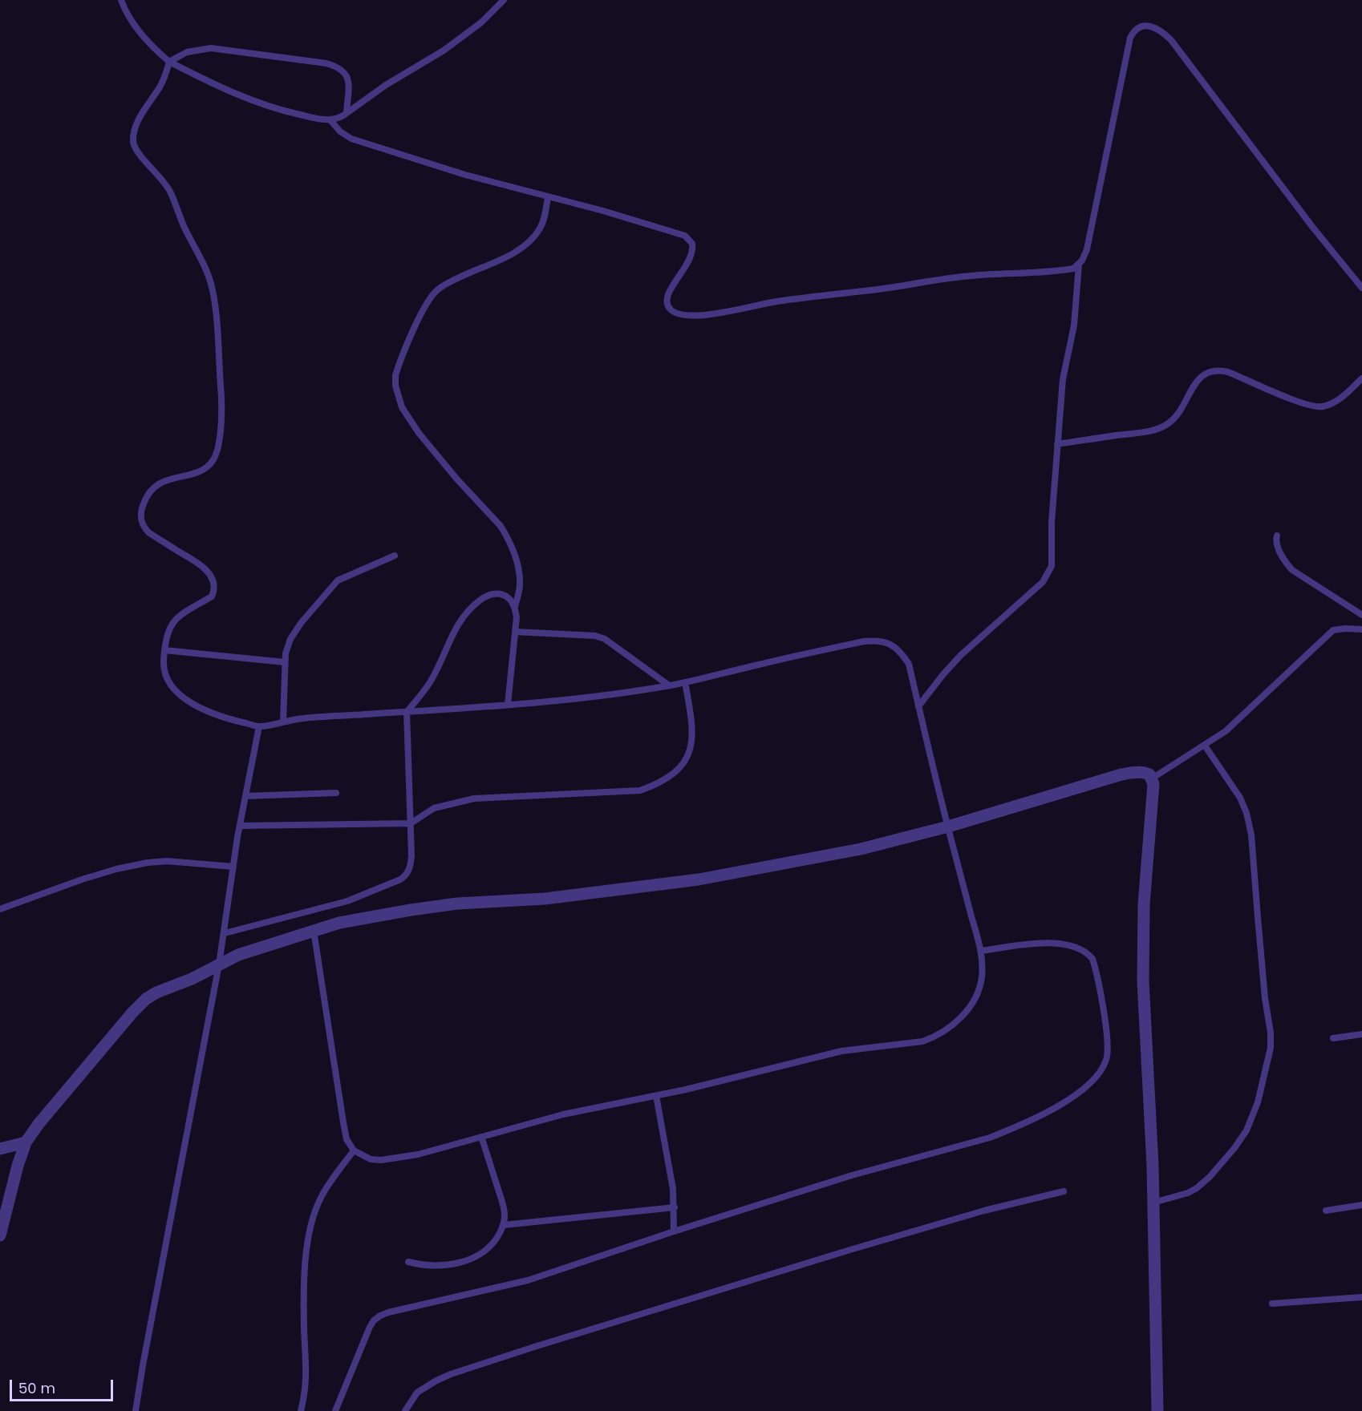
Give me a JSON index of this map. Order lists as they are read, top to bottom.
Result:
{
  "scale_bar": "50 m"
}
